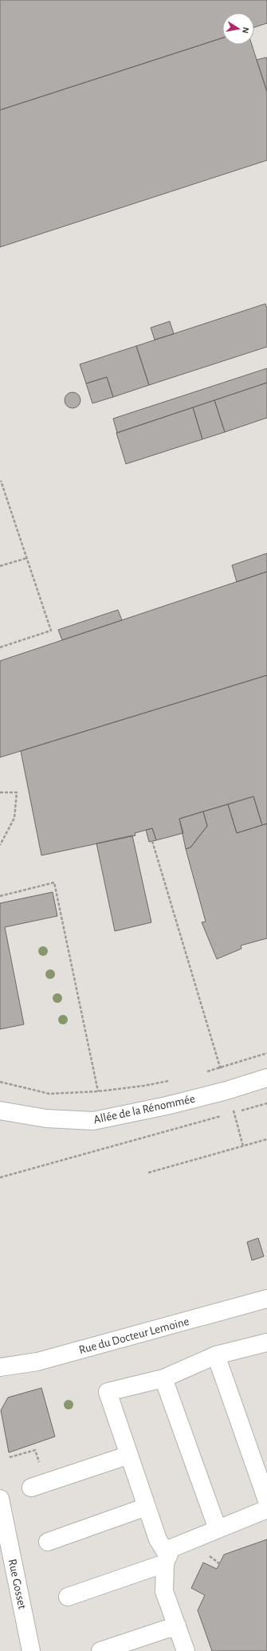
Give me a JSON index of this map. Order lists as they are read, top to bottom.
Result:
{
  "streets": {
    "main road": ["Allée de la Rénommée", "Rue du Docteur Lemoine", "Rue Gosset"]
  },
  "north": "right"
}
